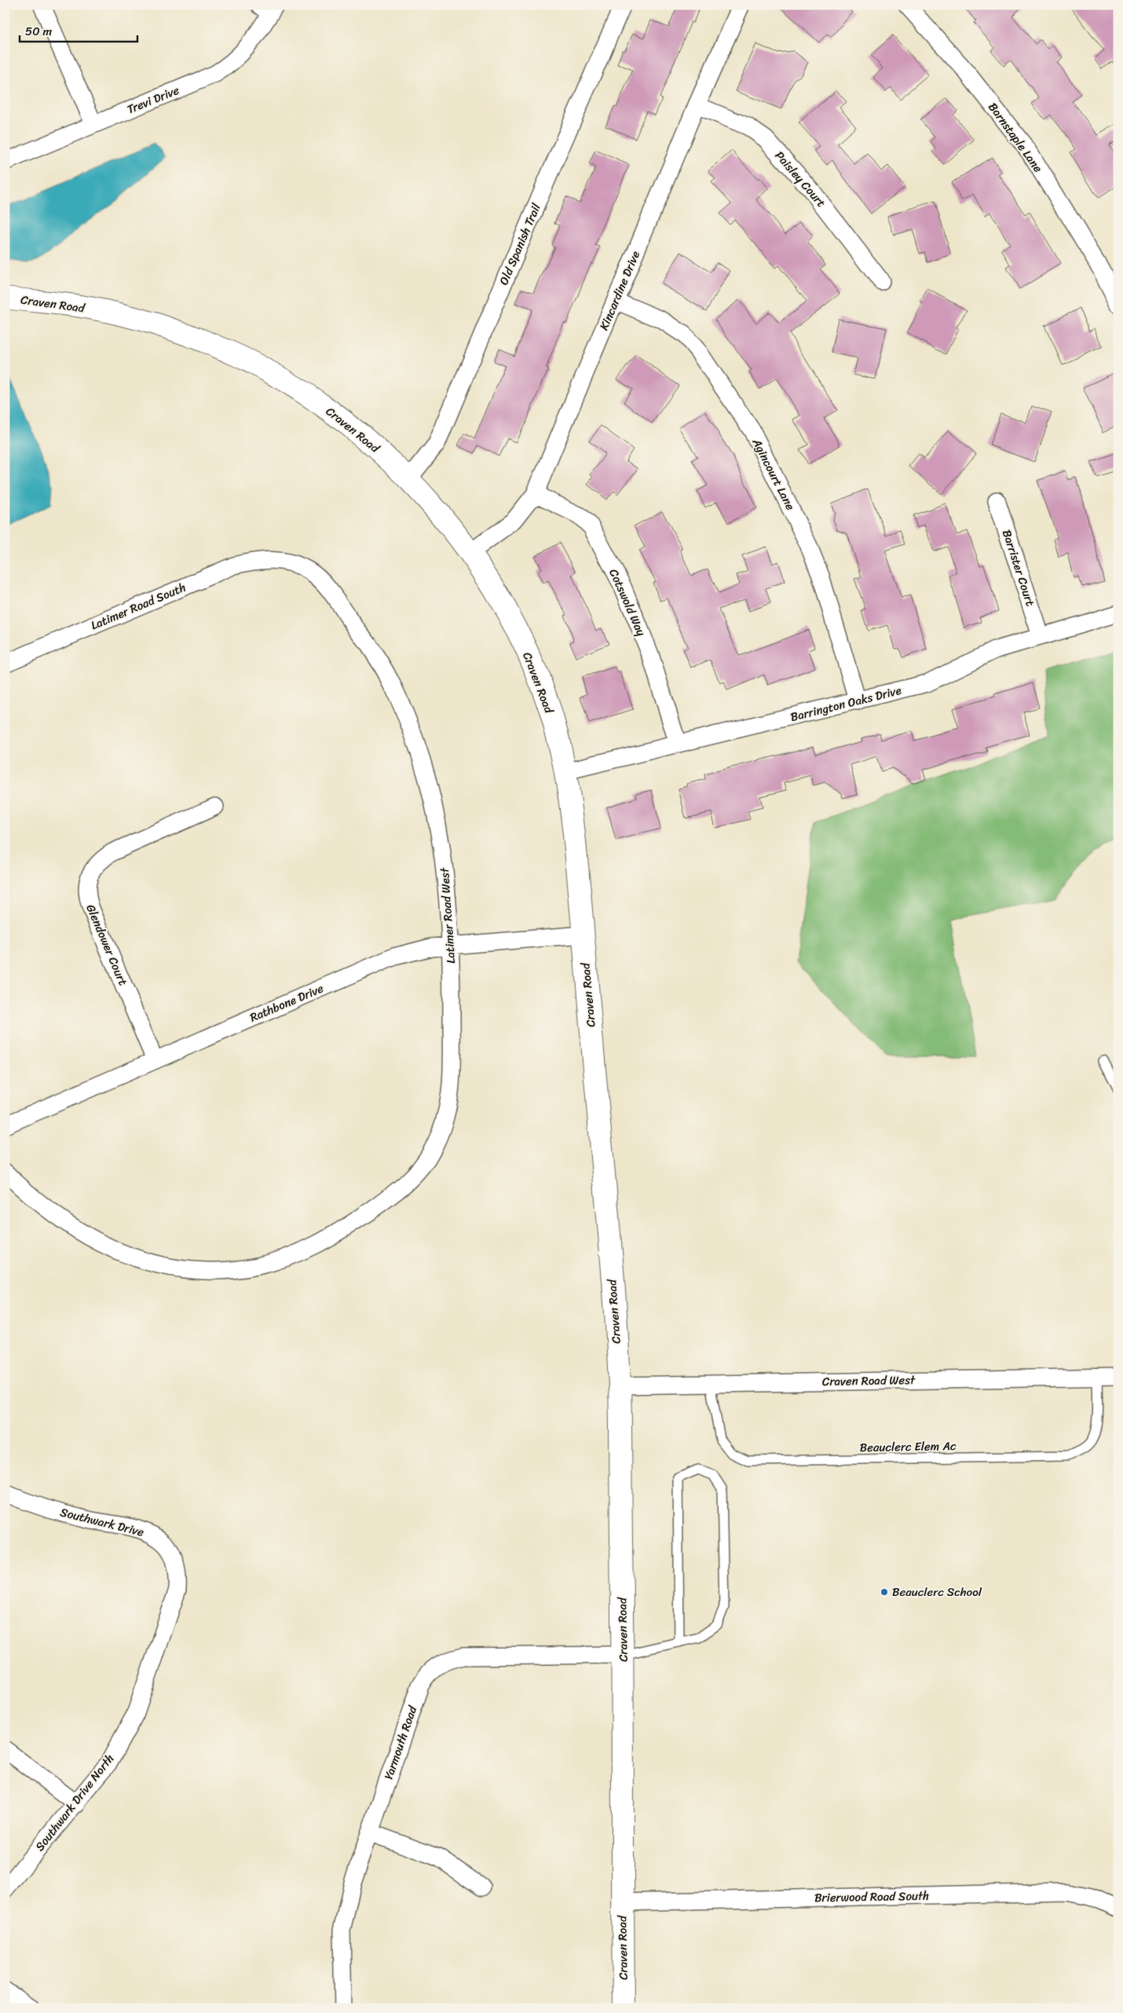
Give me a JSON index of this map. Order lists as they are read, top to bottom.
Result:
{
  "streets": {
    "street": [
      "Trevi Drive",
      "Barnstaple Lane",
      "Paisley Court",
      "Old Spanish Trail",
      "Kincardine Drive",
      "Craven Road",
      "Agincourt Lane",
      "Barrister Court",
      "Cotswold Way",
      "Latimer Road South",
      "Barrington Oaks Drive",
      "Latimer Road West",
      "Glendower Court",
      "Rathbone Drive",
      "Craven Road West",
      "Southwark Drive",
      "Yarmouth Road",
      "Southwark Drive North",
      "Brierwood Road South"
    ],
    "lane": ["Beauclerc Elem Ac"]
  },
  "crossings": [
    ["Paisley Court", "Kincardine Drive"],
    ["Old Spanish Trail", "Craven Road"],
    ["Kincardine Drive", "Craven Road"],
    ["Kincardine Drive", "Agincourt Lane"],
    ["Kincardine Drive", "Cotswold Way"],
    ["Craven Road", "Barrington Oaks Drive"],
    ["Craven Road", "Rathbone Drive"],
    ["Craven Road", "Craven Road West"],
    ["Craven Road", "Yarmouth Road"],
    ["Craven Road", "Brierwood Road South"],
    ["Agincourt Lane", "Barrington Oaks Drive"],
    ["Barrister Court", "Barrington Oaks Drive"],
    ["Cotswold Way", "Barrington Oaks Drive"],
    ["Latimer Road South", "Latimer Road West"],
    ["Latimer Road West", "Rathbone Drive"],
    ["Glendower Court", "Rathbone Drive"],
    ["Craven Road West", "Beauclerc Elem Ac"],
    ["Southwark Drive", "Southwark Drive North"]
  ],
  "places": ["Beauclerc School"],
  "scale_bar": "50 m"
}
